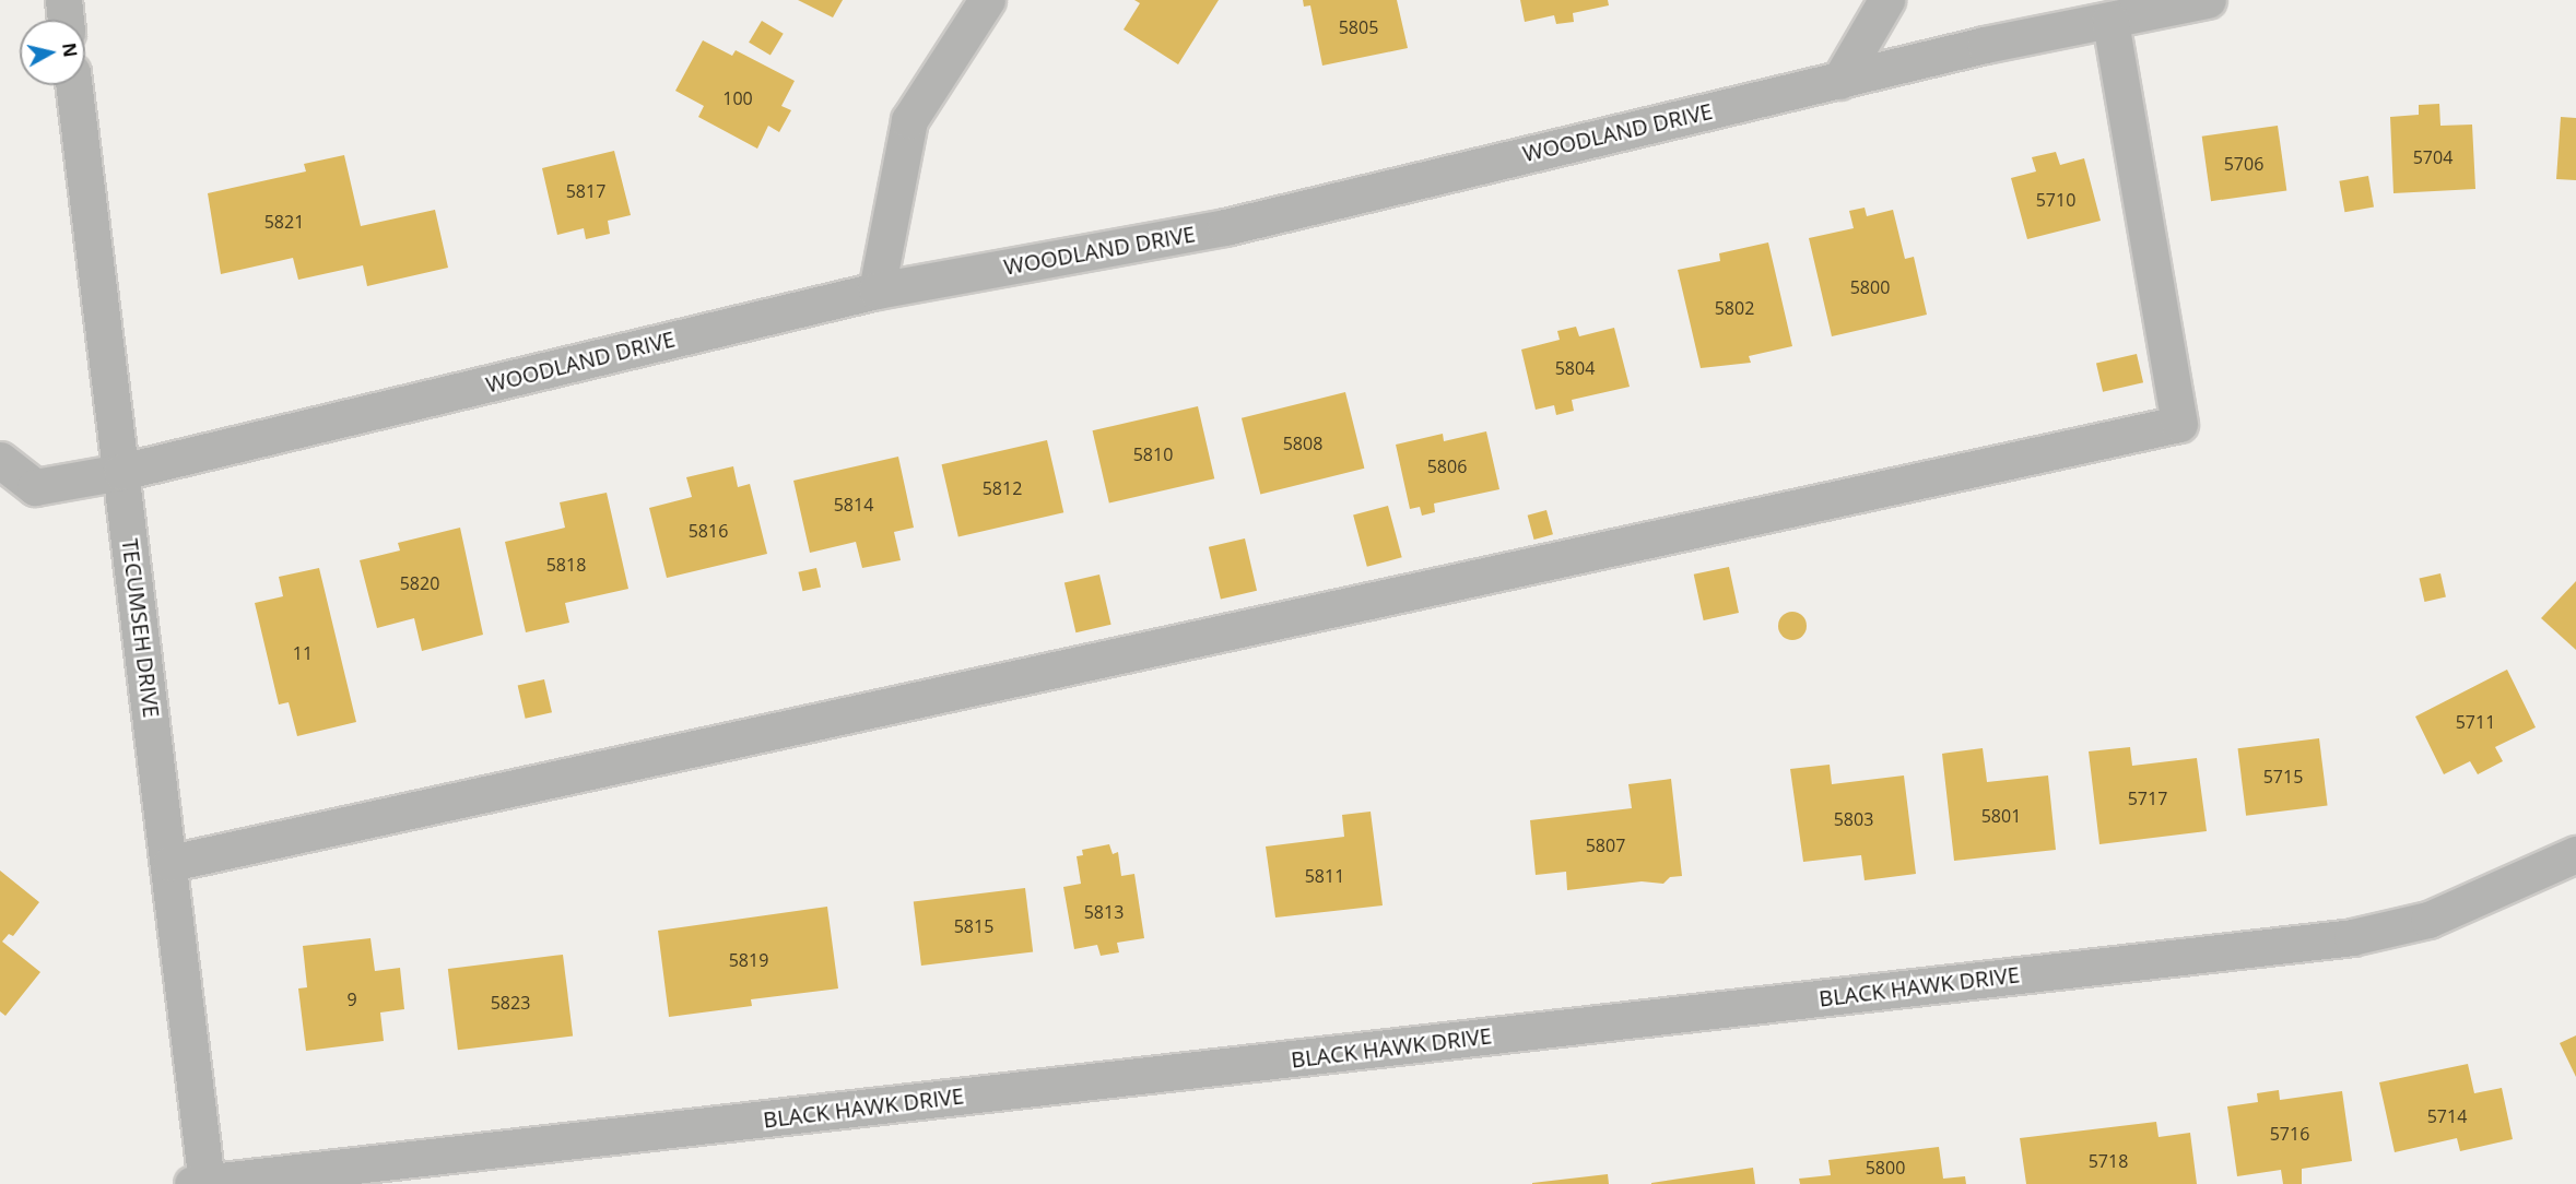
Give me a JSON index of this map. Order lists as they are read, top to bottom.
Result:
{
  "streets": {
    "street": ["WOODLAND DRIVE", "TECUMSEH DRIVE", "BLACK HAWK DRIVE"]
  },
  "crossings": [
    ["WOODLAND DRIVE", "TECUMSEH DRIVE"],
    ["TECUMSEH DRIVE", "BLACK HAWK DRIVE"]
  ],
  "house_numbers": [
    "5805",
    "100",
    "5704",
    "5706",
    "5817",
    "5710",
    "5821",
    "5800",
    "5802",
    "5804",
    "5808",
    "5810",
    "5806",
    "5812",
    "5814",
    "5816",
    "5818",
    "5820",
    "11",
    "5711",
    "5715",
    "5717",
    "5801",
    "5803",
    "5807",
    "5811",
    "5813",
    "5815",
    "5819",
    "9",
    "5823",
    "5714",
    "5716",
    "5718",
    "5800"
  ],
  "north": "right"
}
